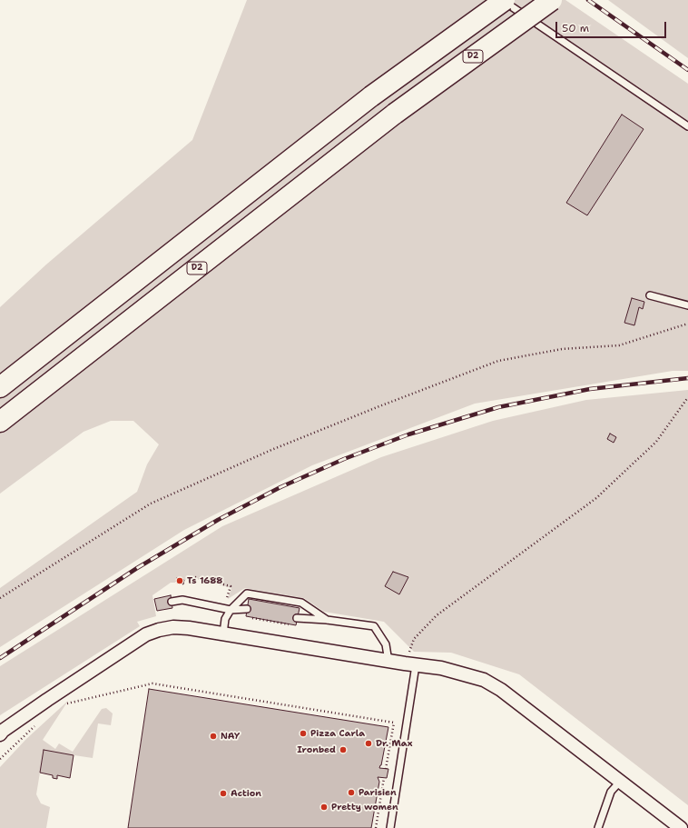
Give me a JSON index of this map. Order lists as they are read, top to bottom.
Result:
{
  "streets": {
    "highway": ["D2"]
  },
  "places": [
    "Ts 1688",
    "Pizza Carla",
    "NAY",
    "Dr. Max",
    "Ironbed",
    "Parisien",
    "Action",
    "Pretty women"
  ],
  "scale_bar": "50 m"
}
